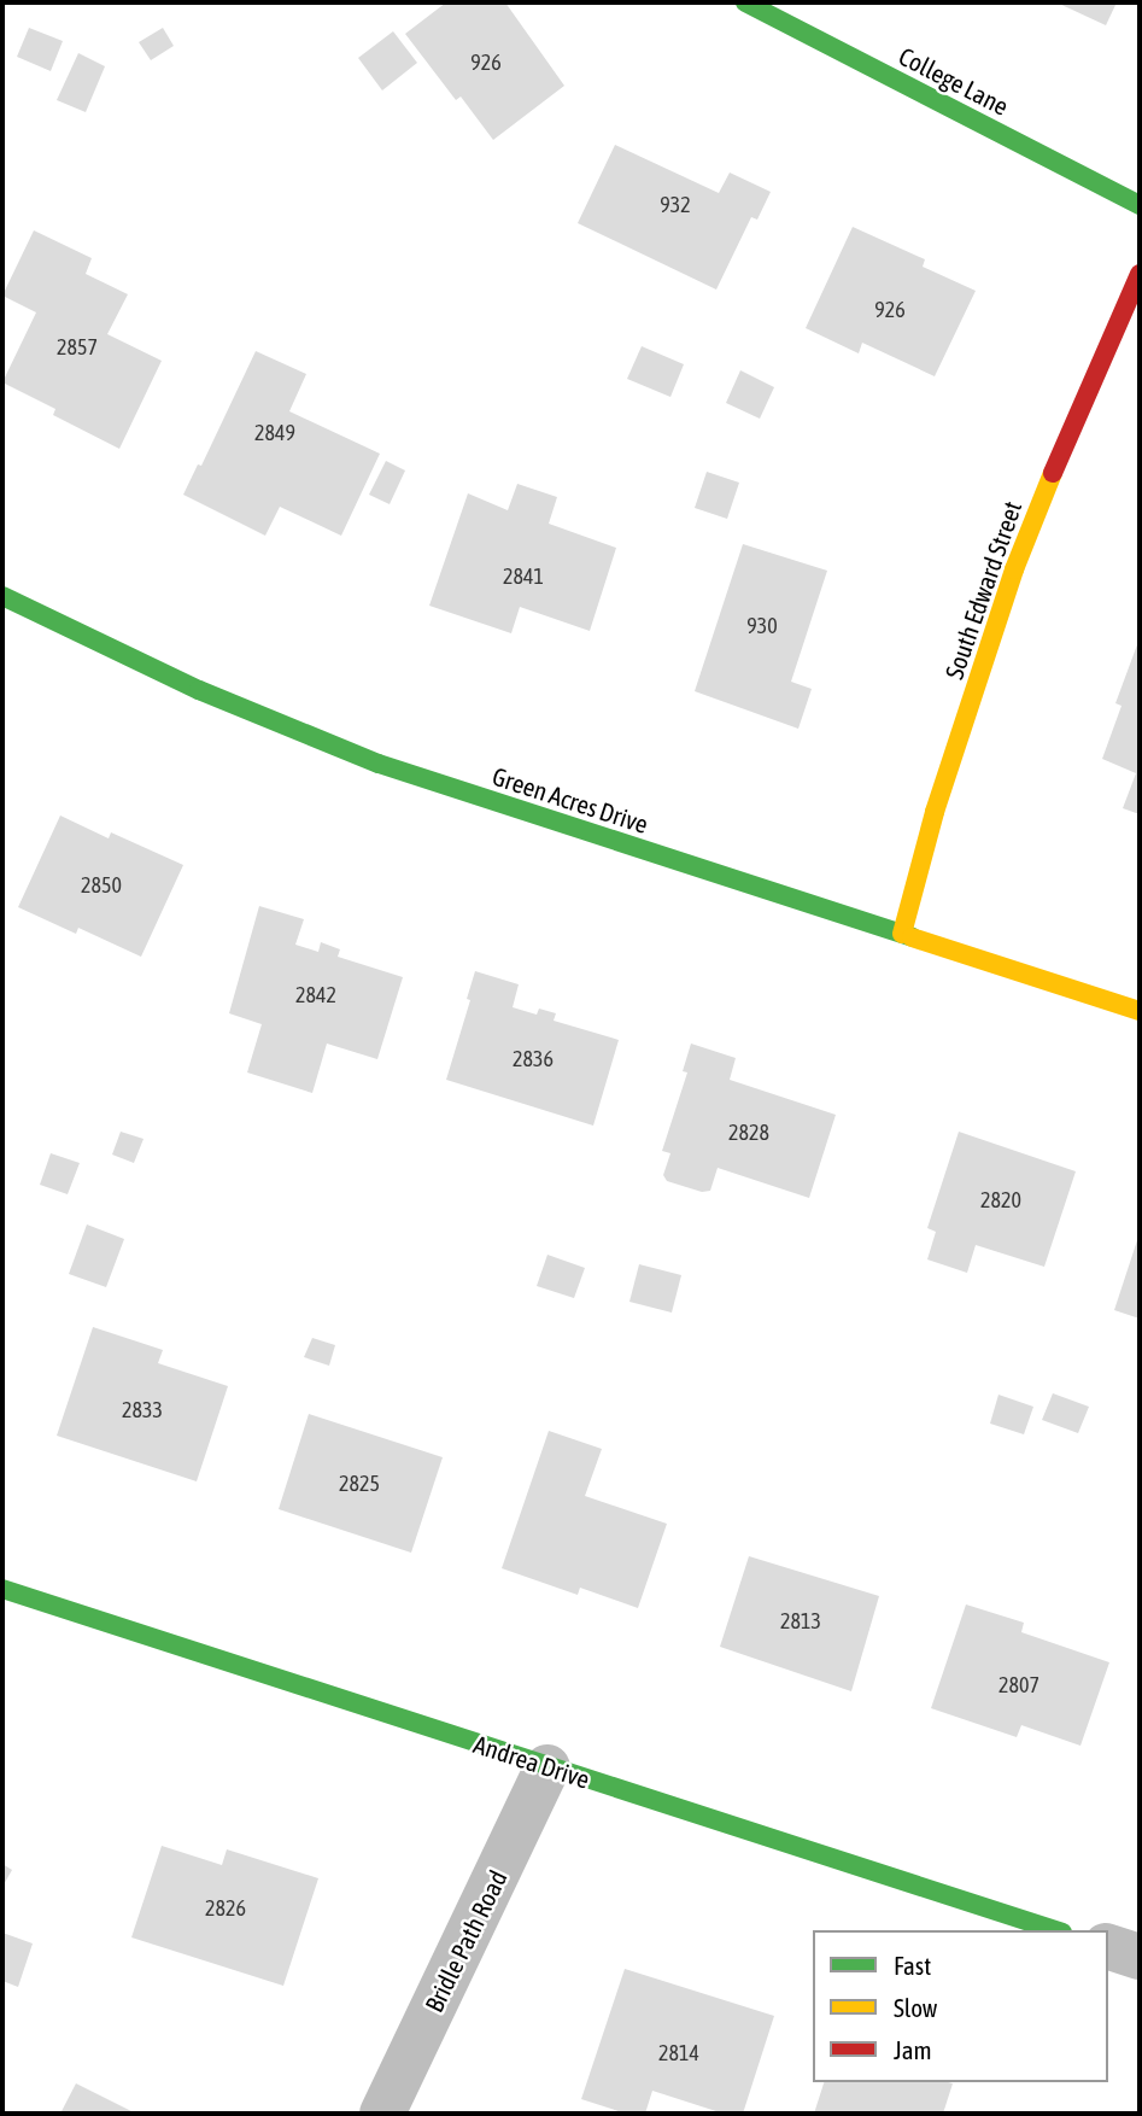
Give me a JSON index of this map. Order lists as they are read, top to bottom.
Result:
{
  "streets": {
    "street": [
      "College Lane",
      "South Edward Street",
      "Green Acres Drive",
      "Andrea Drive",
      "Bridle Path Road"
    ]
  },
  "crossings": [
    ["South Edward Street", "Green Acres Drive"],
    ["Andrea Drive", "Bridle Path Road"]
  ],
  "house_numbers": [
    "926",
    "932",
    "926",
    "2857",
    "2849",
    "2841",
    "930",
    "2850",
    "2842",
    "2836",
    "2828",
    "2820",
    "2833",
    "2825",
    "2813",
    "2807",
    "2826",
    "2814"
  ],
  "legend": ["Fast", "Slow", "Jam"]
}
